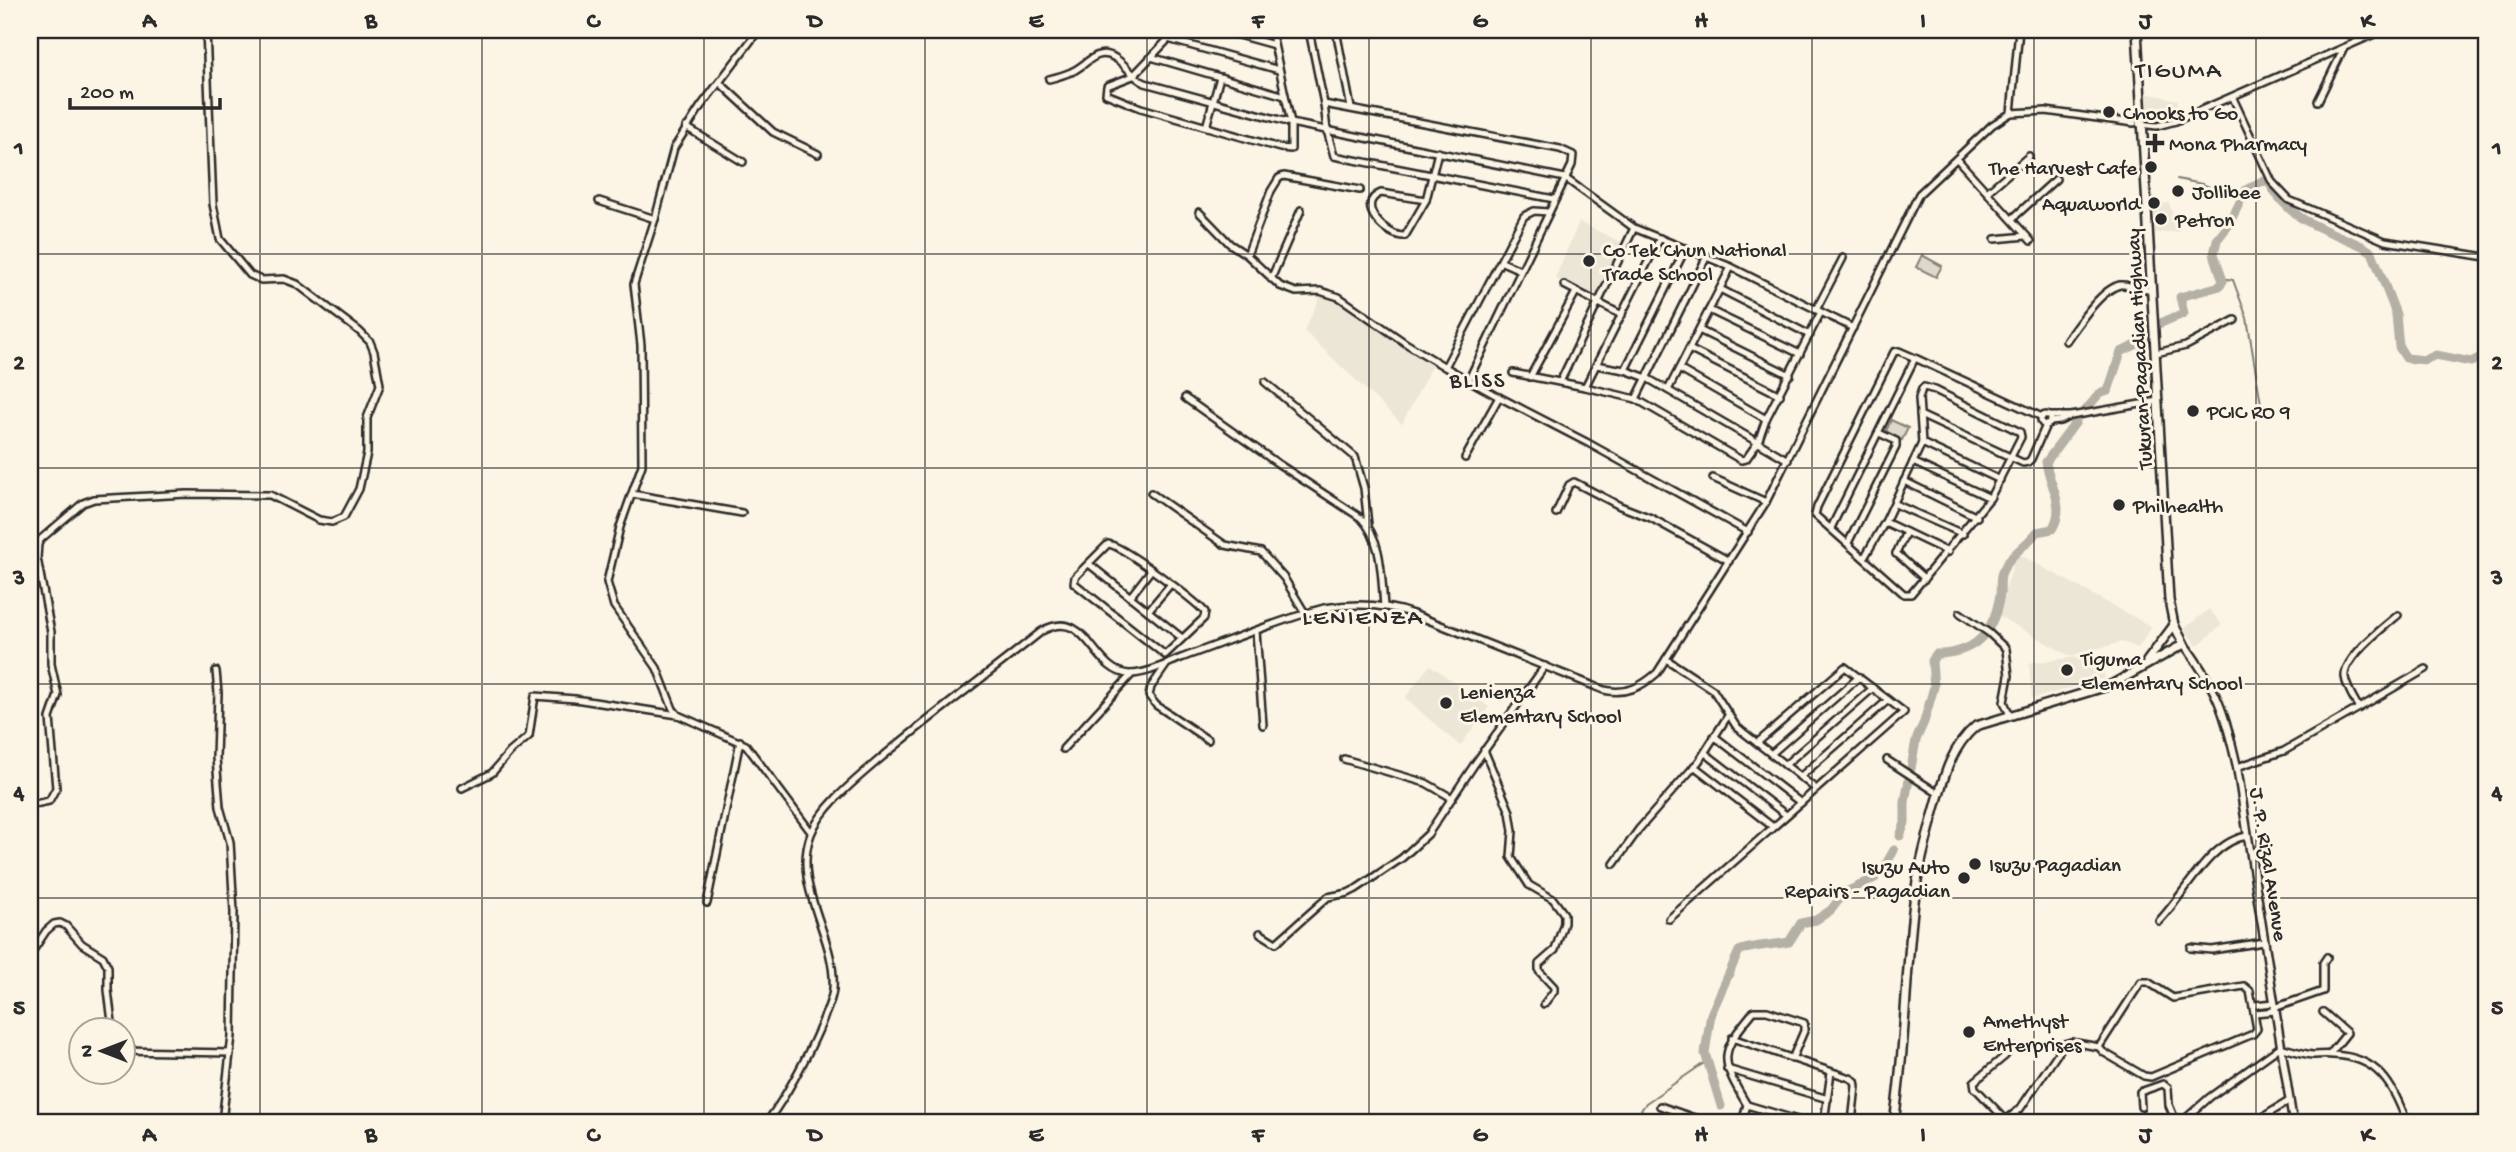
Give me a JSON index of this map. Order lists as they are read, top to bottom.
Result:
{
  "streets": {
    "highway": ["Tukuran-Pagadian Highway", "J. P. Rizal Avenue"]
  },
  "crossings": [
    ["Tukuran-Pagadian Highway", "J. P. Rizal Avenue"]
  ],
  "districts": ["TIGUMA", "BLISS", "LENIENZA"],
  "places": {
    "other": [
      "Chooks to Go",
      "The Harvest Cafe",
      "Jollibee",
      "Aquaworld",
      "Petron",
      "Co Tek Chun National Trade School",
      "PCIC RO 9",
      "Philhealth",
      "Tiguma Elementary School",
      "Lenienza Elementary School",
      "Isuzu Pagadian",
      "Isuzu Auto Repairs - Pagadian",
      "Amethyst Enterprises"
    ],
    "health": ["Mona Pharmacy"]
  },
  "scale_bar": "200 m",
  "north": "left",
  "grid": {
    "columns": [
      "A",
      "B",
      "C",
      "D",
      "E",
      "F",
      "G",
      "H",
      "I",
      "J",
      "K"
    ],
    "rows": [
      "1",
      "2",
      "3",
      "4",
      "5"
    ]
  }
}
